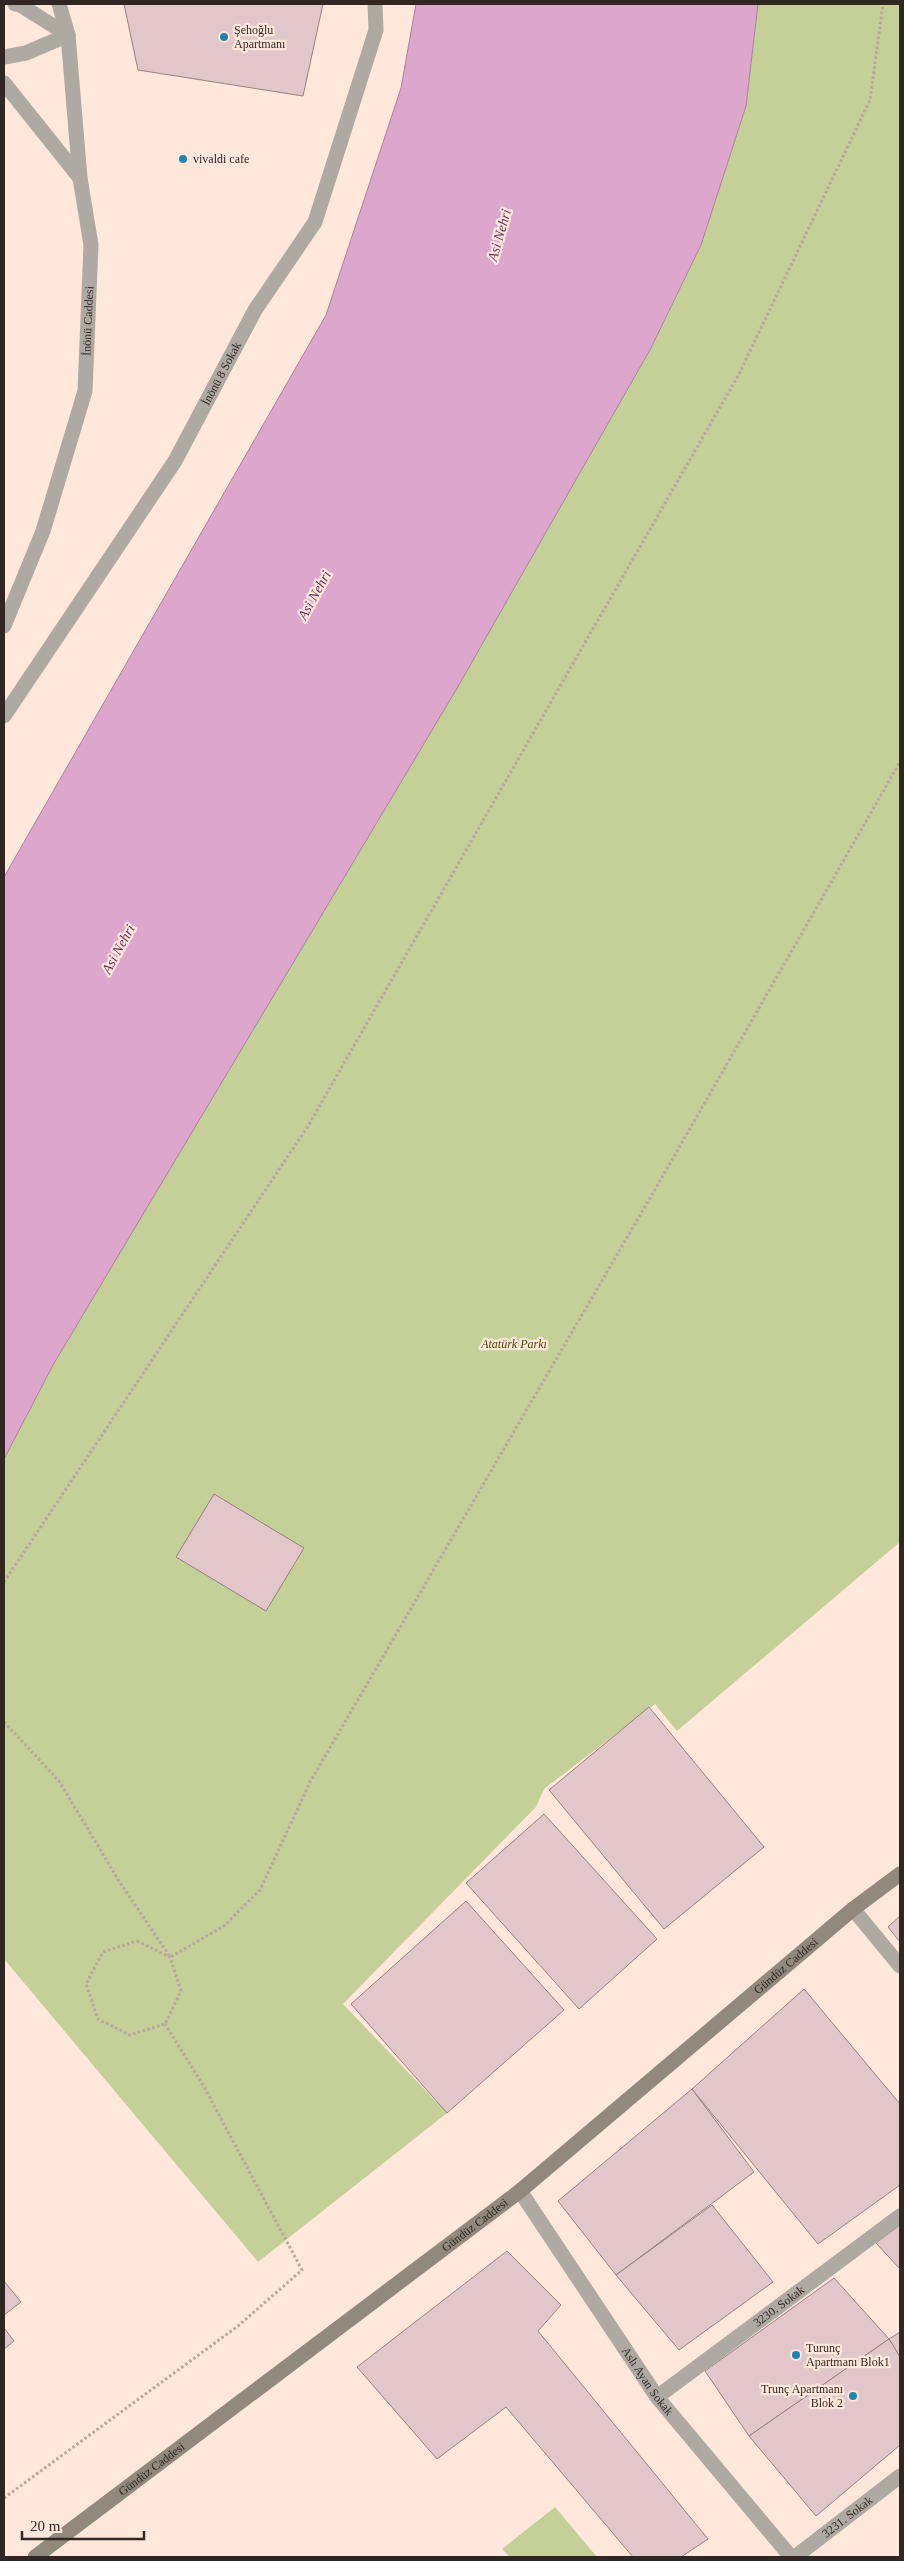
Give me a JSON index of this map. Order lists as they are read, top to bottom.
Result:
{
  "streets": {
    "main road": ["Gündüz Caddesi"],
    "street": [
      "İnönü Caddesi",
      "İnönü 8 Sokak",
      "3230. Sokak",
      "Aslı Ayan Sokak",
      "3231. Sokak"
    ]
  },
  "crossings": [
    ["Gündüz Caddesi", "Aslı Ayan Sokak"],
    ["3230. Sokak", "Aslı Ayan Sokak"]
  ],
  "water": ["Asi Nehri"],
  "parks": ["Atatürk Parkı"],
  "places": [
    "Şehoğlu Apartmanı",
    "vivaldi cafe",
    "Turunç Apartmanı Blok1",
    "Trunç Apartmanı Blok 2"
  ],
  "scale_bar": "20 m"
}
